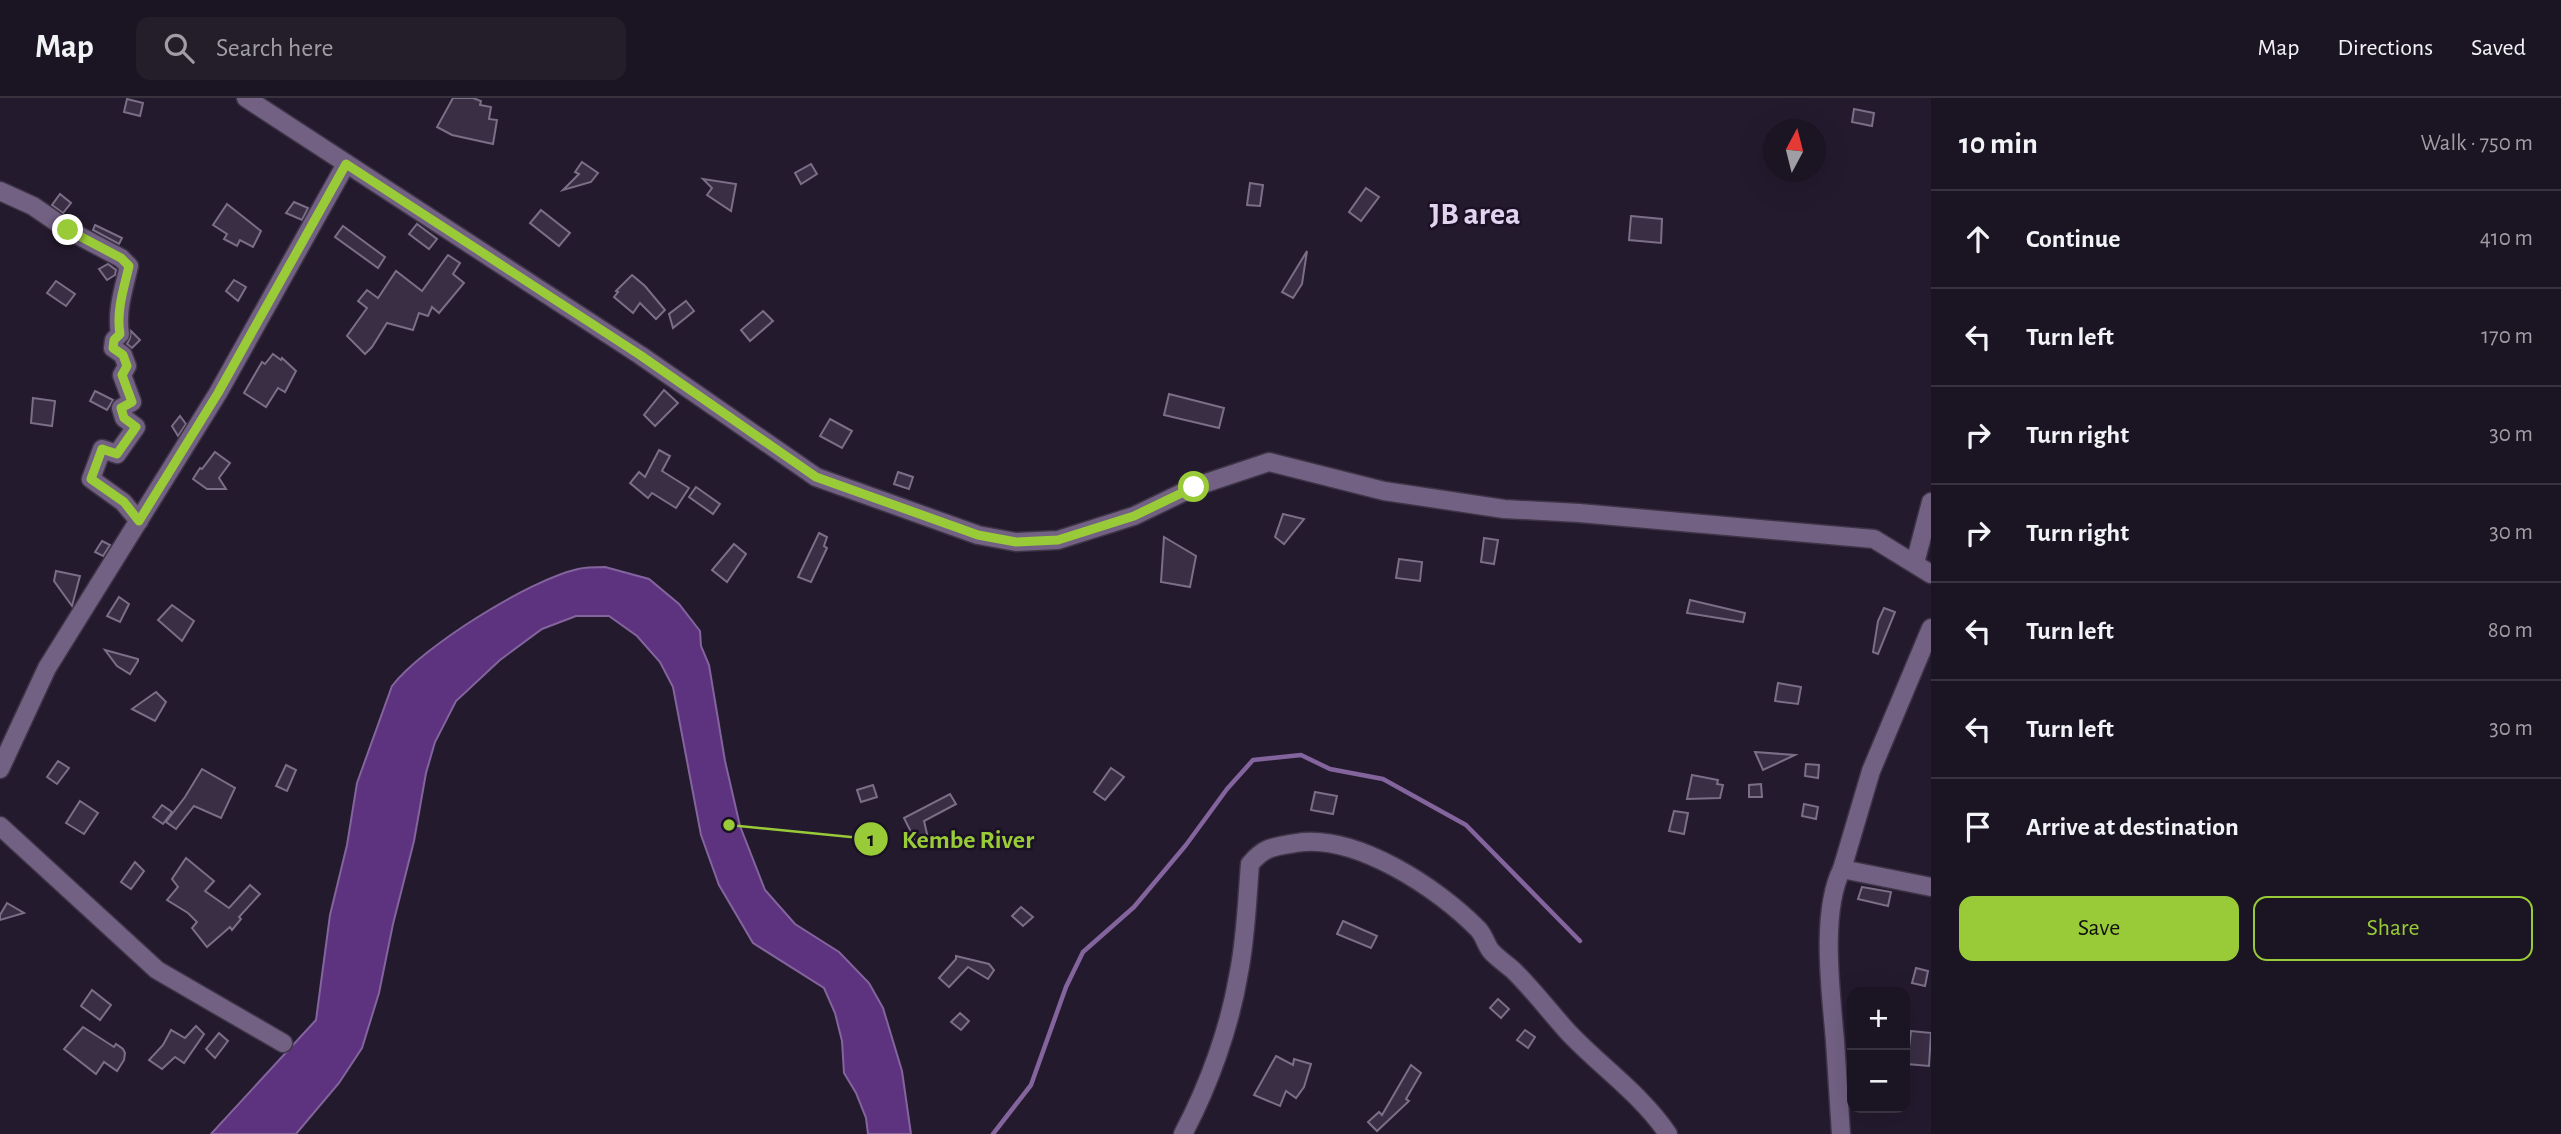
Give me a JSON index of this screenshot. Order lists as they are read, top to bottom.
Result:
{
  "districts": ["JB area"],
  "places": ["Kembe River"],
  "north": "top",
  "page": {
    "header": "Map",
    "search": "Search here",
    "nav": ["Map", "Directions", "Saved"],
    "heading": ["10 min", "Walk · 750 m"],
    "list": [
      ["Continue", "410 m"],
      ["Turn left", "170 m"],
      ["Turn right", "30 m"],
      ["Turn right", "30 m"],
      ["Turn left", "80 m"],
      ["Turn left", "30 m"],
      "Arrive at destination"
    ],
    "buttons": ["Save", "Share"],
    "map_buttons": ["+", "−"]
  }
}
